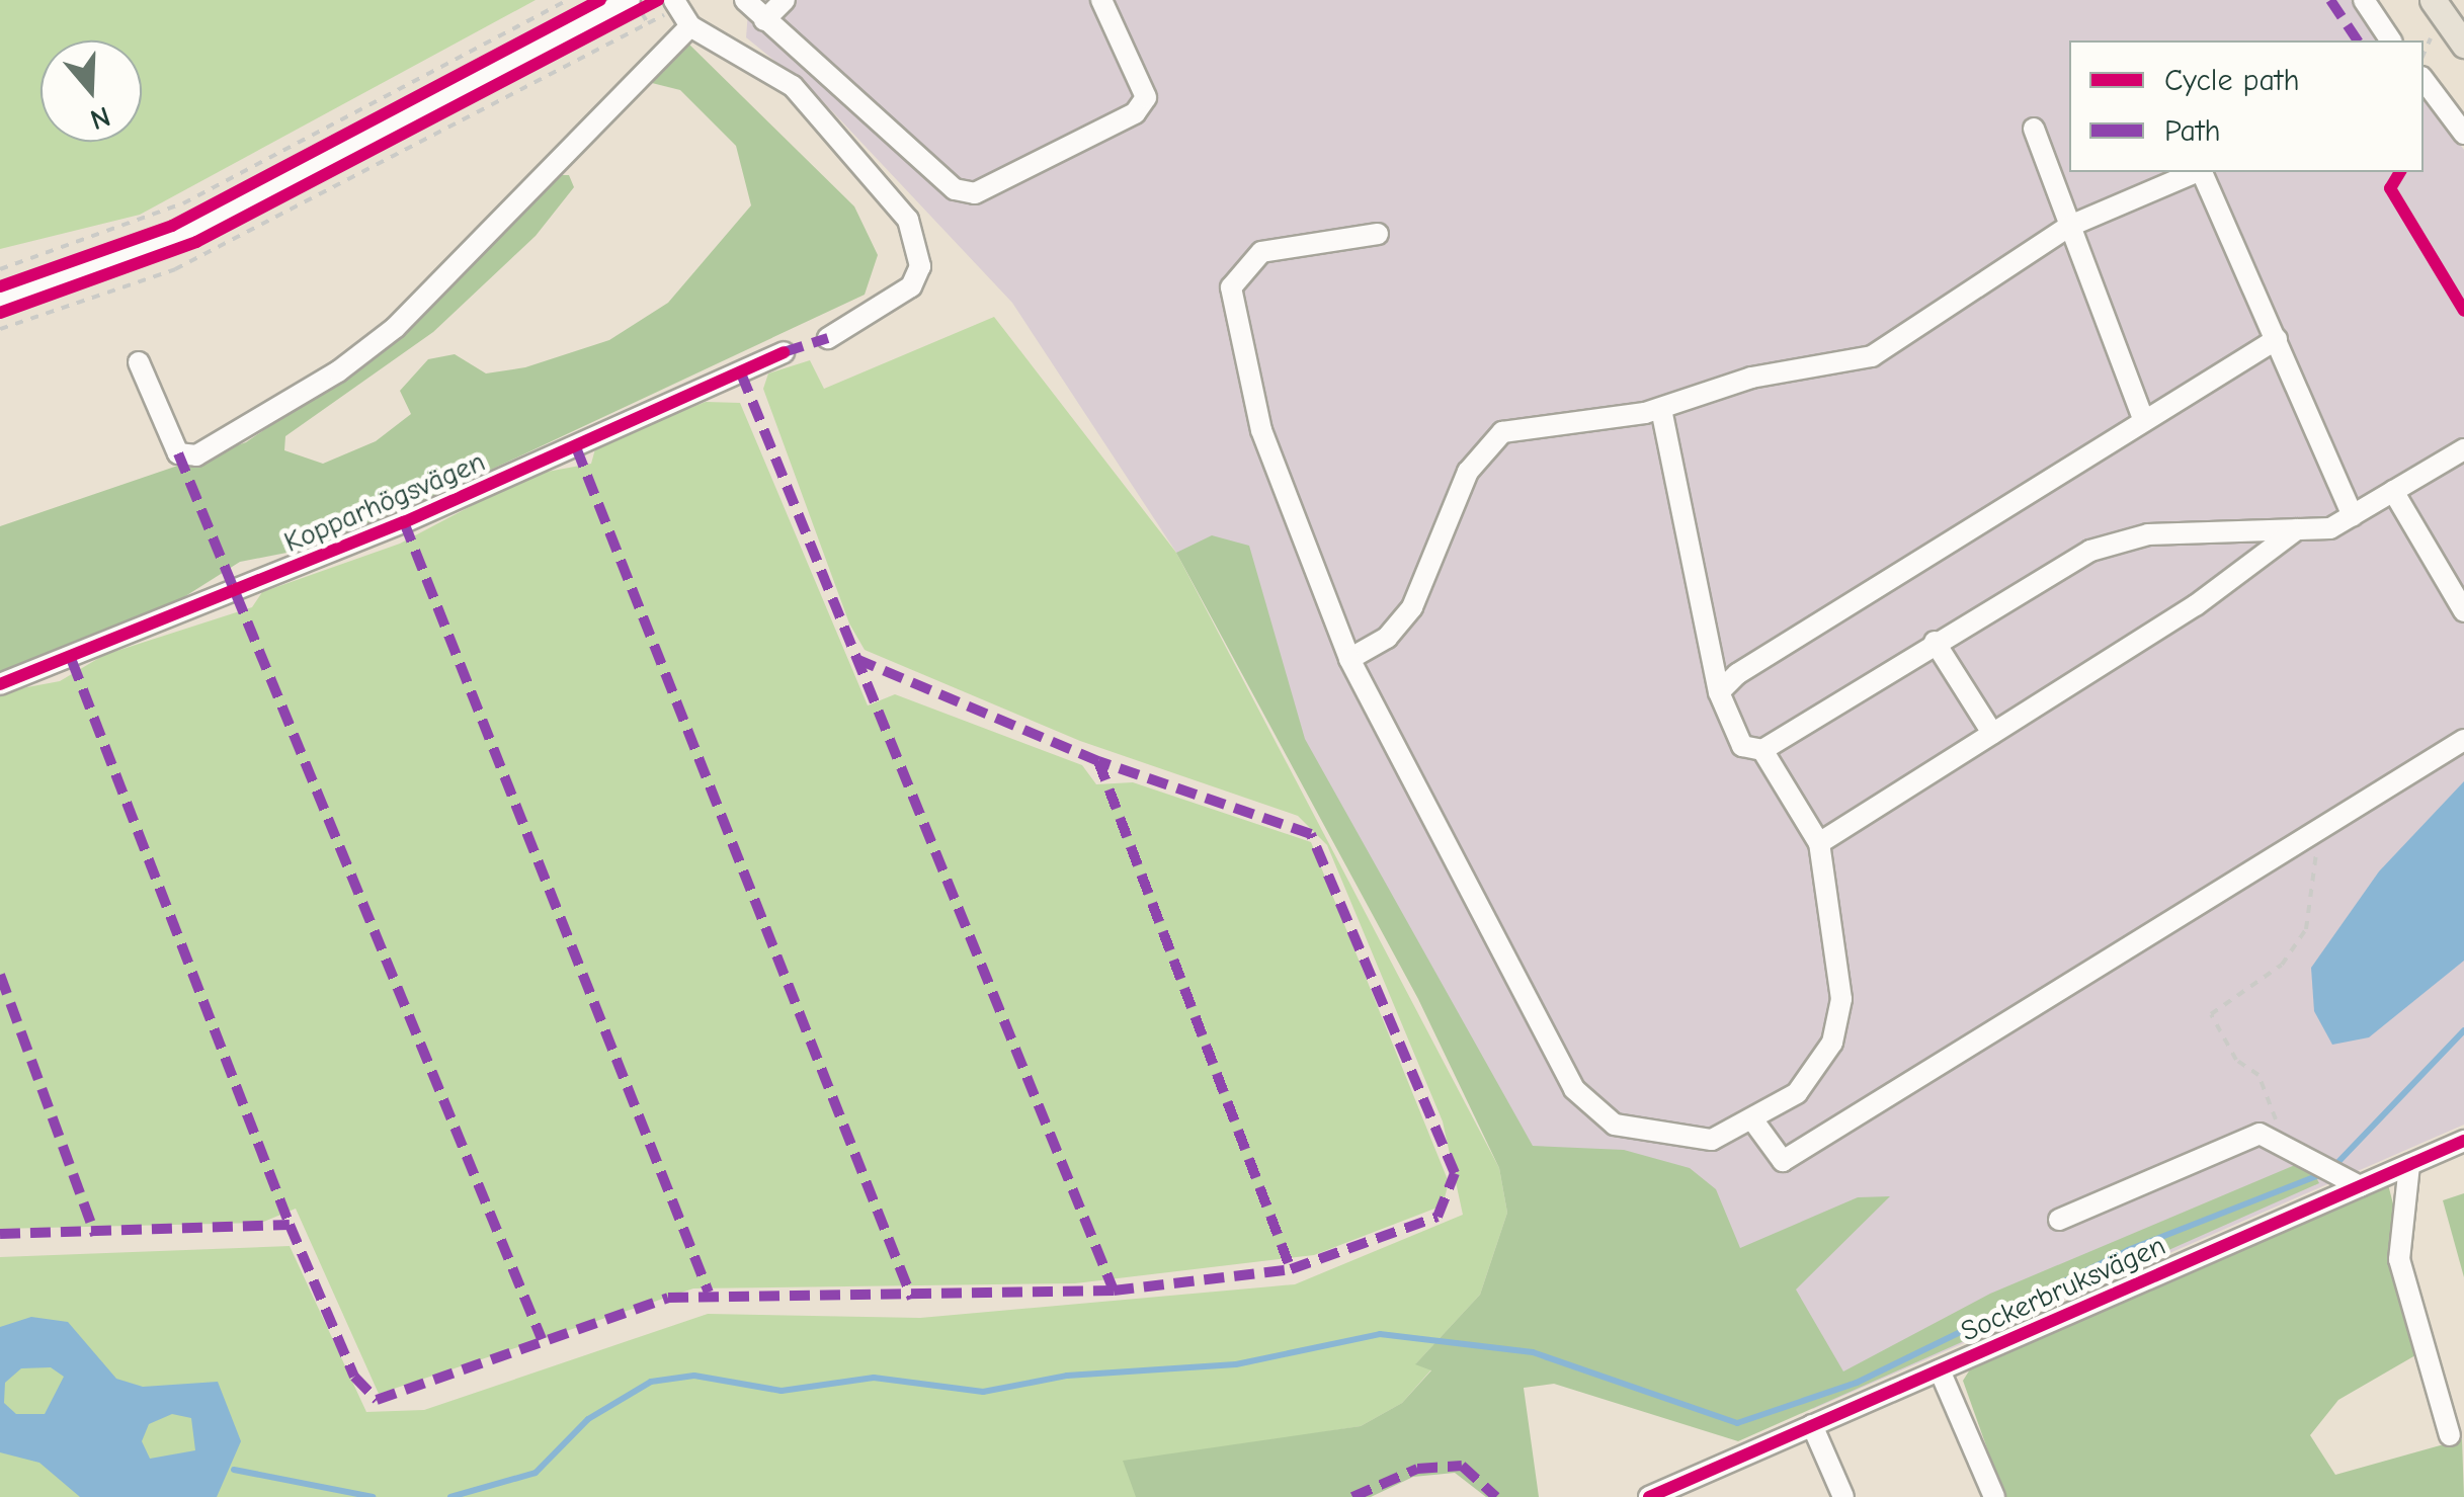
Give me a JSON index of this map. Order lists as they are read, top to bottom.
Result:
{
  "streets": {
    "street": ["Kopparhögsvägen", "Sockerbruksvägen"]
  },
  "legend": ["Cycle path", "Path"],
  "north": "bottom"
}
